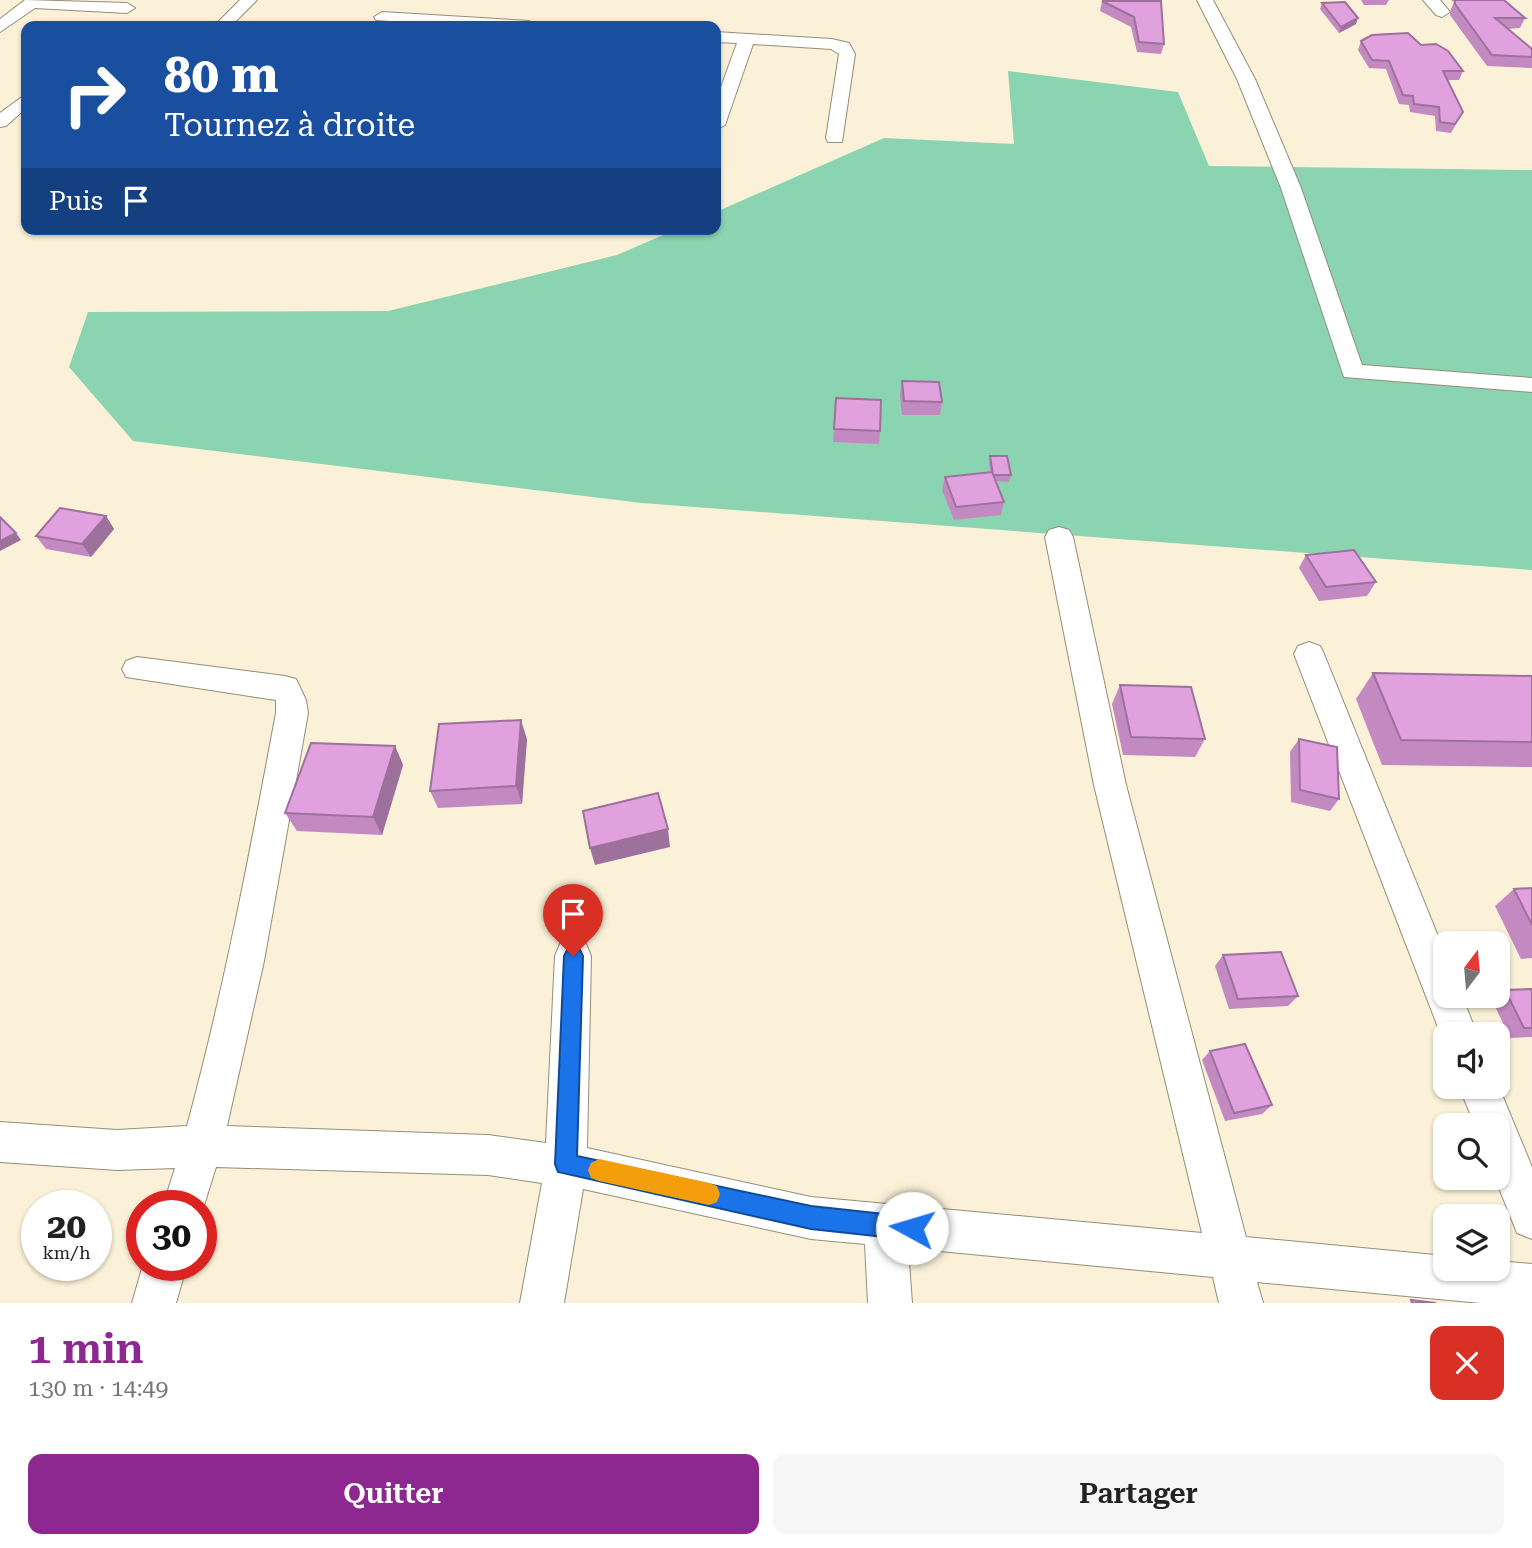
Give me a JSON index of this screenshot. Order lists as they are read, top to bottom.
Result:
{
  "north": "top",
  "page": {
    "turn": ["80 m", "Tournez à droite"],
    "then": "Puis",
    "speed": "20 km/h",
    "limit": "30",
    "heading": ["1 min", "130 m · 14:49"],
    "buttons": ["Quitter", "Partager"]
  }
}
